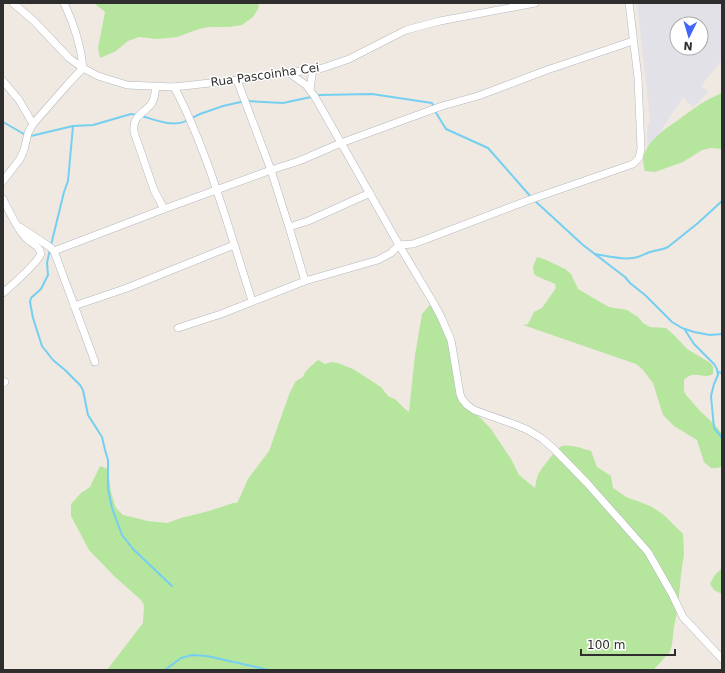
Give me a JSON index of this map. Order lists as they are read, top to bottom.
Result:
{
  "streets": {
    "street": ["Rua Pascoinha Cei"]
  },
  "scale_bar": "100 m",
  "north": "bottom"
}
